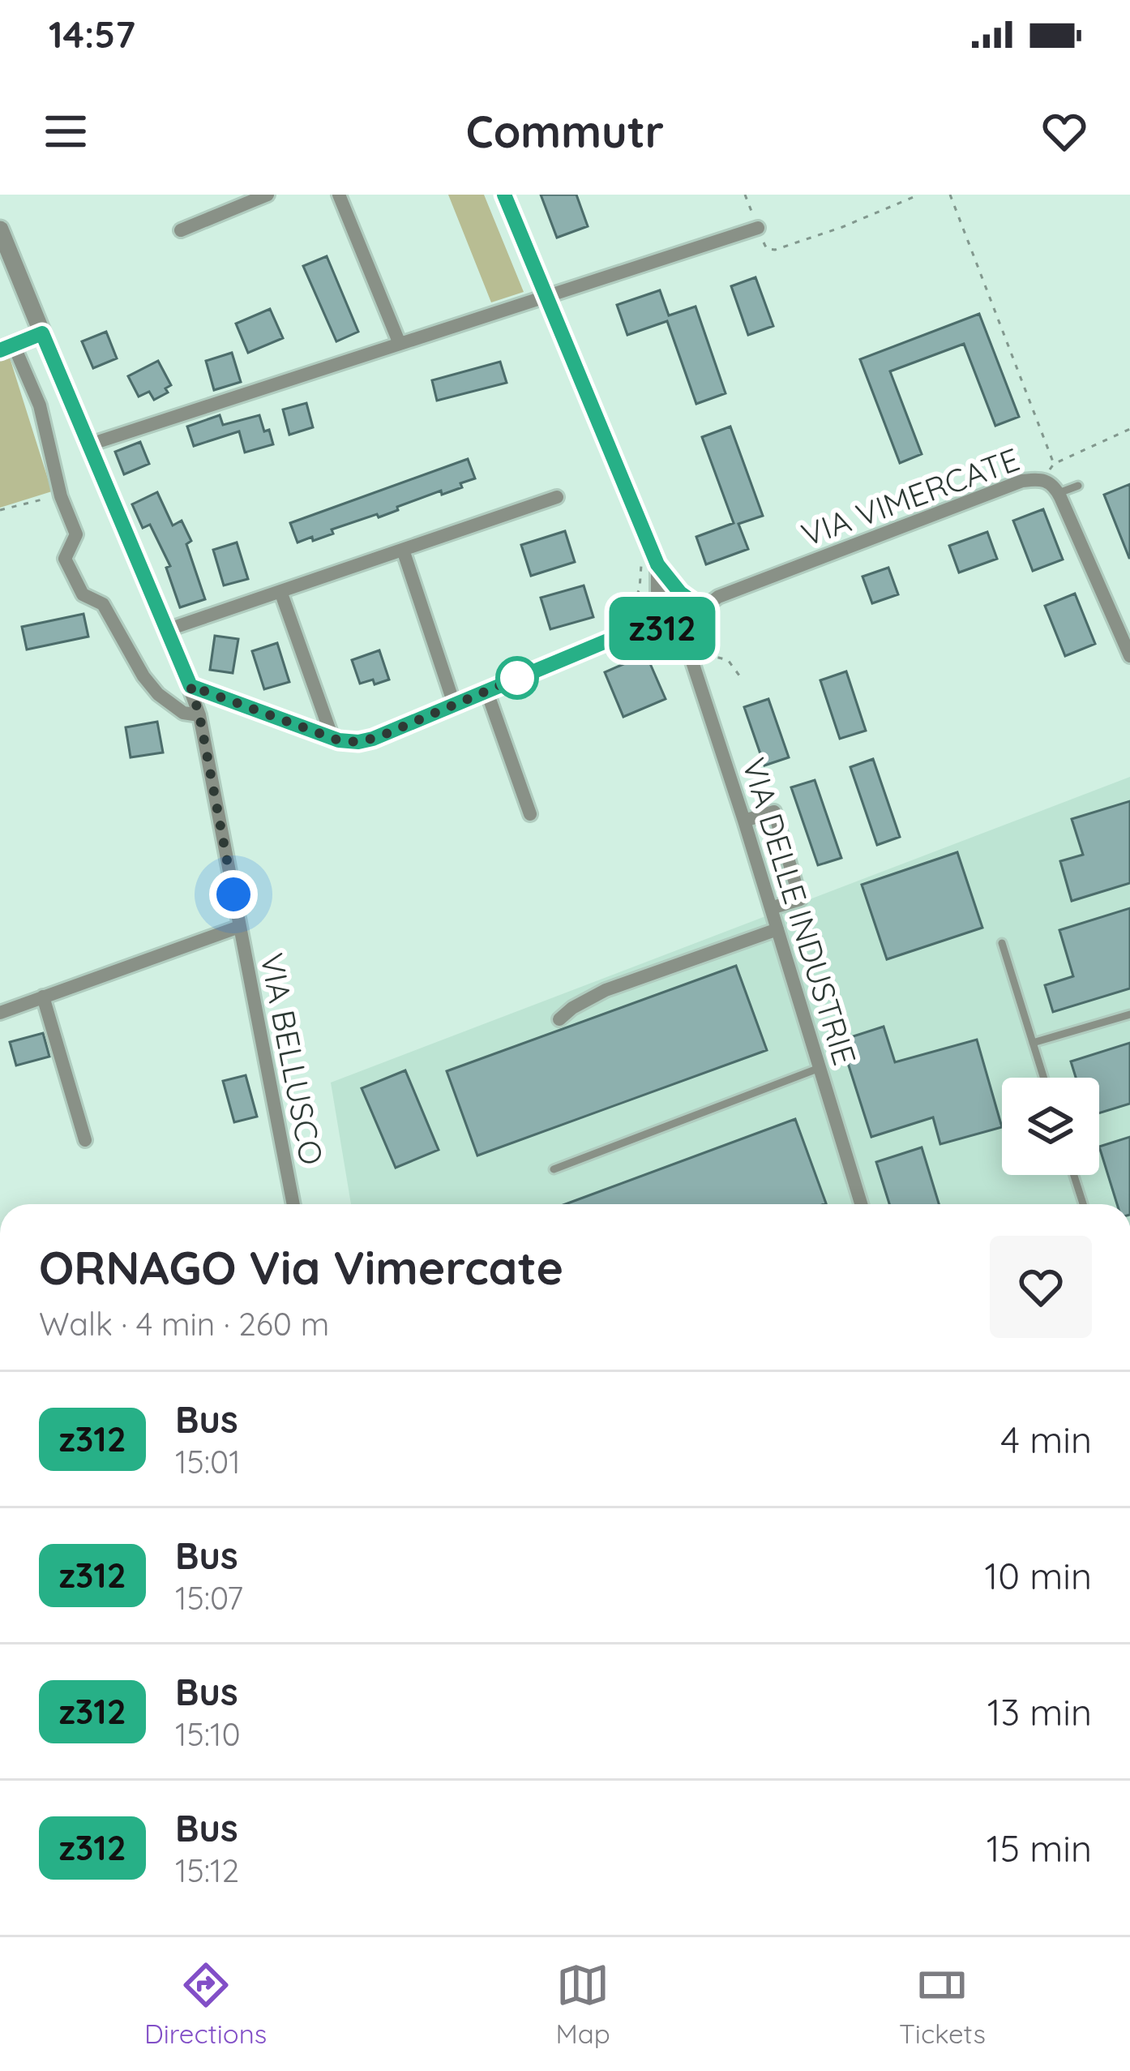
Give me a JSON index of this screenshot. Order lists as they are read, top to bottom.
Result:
{
  "streets": {
    "street": ["VIA VIMERCATE", "VIA DELLE INDUSTRIE", "VIA BELLUSCO"]
  },
  "crossings": [
    ["VIA VIMERCATE", "VIA DELLE INDUSTRIE"]
  ],
  "lines": ["bus line z312"],
  "page": {
    "status": "14:57",
    "header": "Commutr",
    "on_map": "z312",
    "heading": ["ORNAGO Via Vimercate", "Walk · 4 min · 260 m"],
    "list": [
      {
        "mark": "z312",
        "name": "Bus",
        "note": "15:01",
        "value": "4 min"
      },
      {
        "mark": "z312",
        "name": "Bus",
        "note": "15:07",
        "value": "10 min"
      },
      {
        "mark": "z312",
        "name": "Bus",
        "note": "15:10",
        "value": "13 min"
      },
      {
        "mark": "z312",
        "name": "Bus",
        "note": "15:12",
        "value": "15 min"
      }
    ],
    "tabs": ["Directions", "Map", "Tickets"]
  }
}
